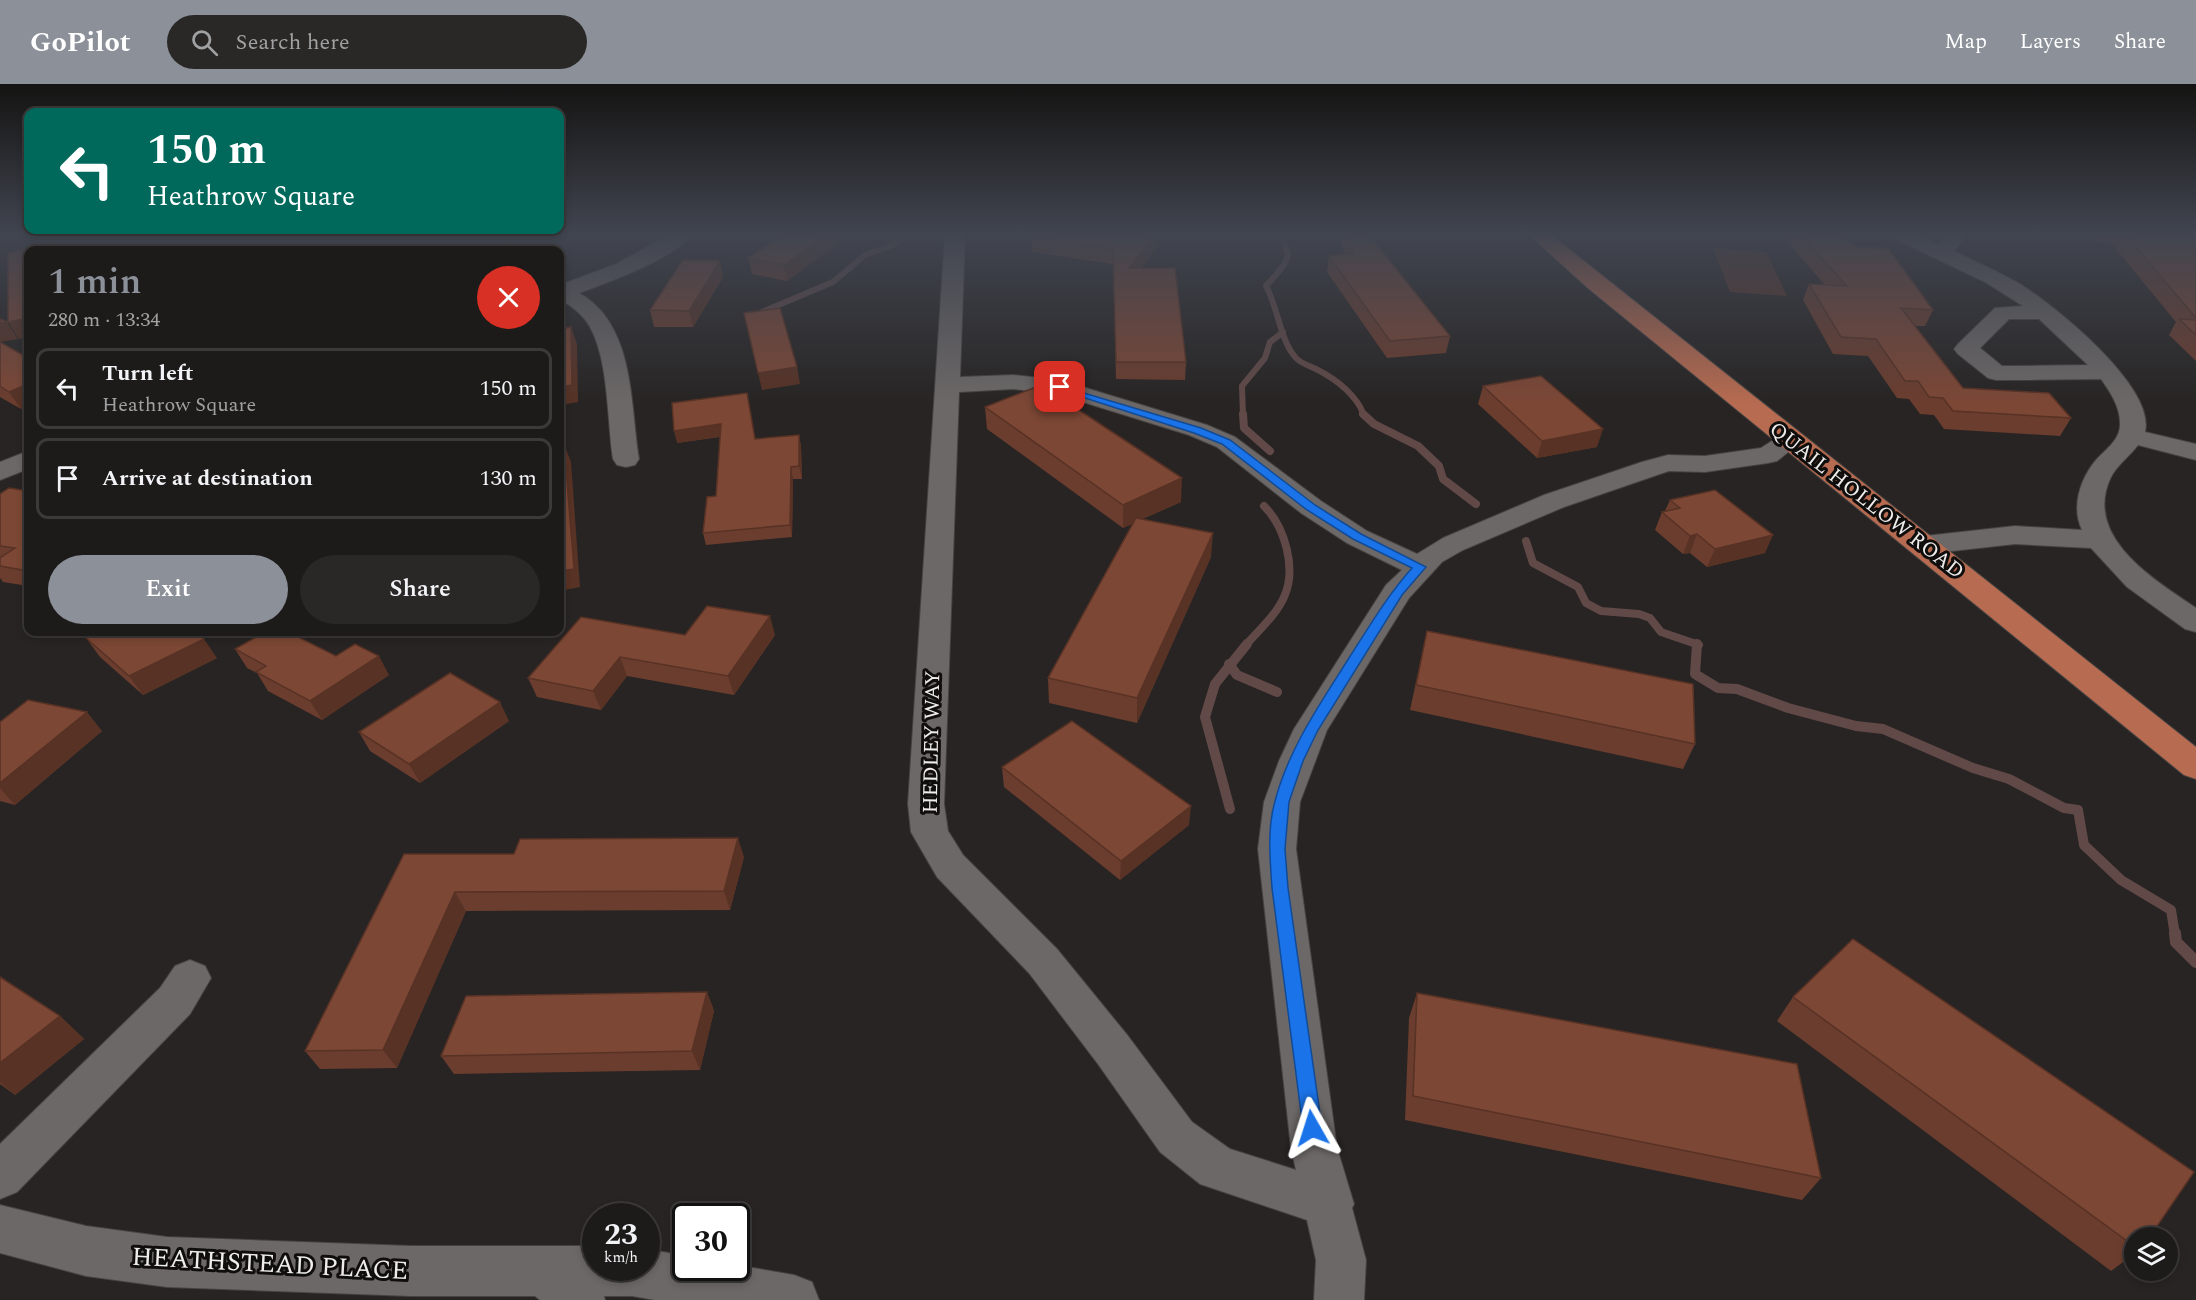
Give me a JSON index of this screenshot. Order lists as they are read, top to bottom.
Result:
{
  "streets": {
    "main road": ["QUAIL HOLLOW ROAD"],
    "street": ["HEDLEY WAY", "HEATHSTEAD PLACE"]
  },
  "page": {
    "header": "GoPilot",
    "search": "Search here",
    "nav": ["Map", "Layers", "Share"],
    "turn": ["150 m", "Heathrow Square"],
    "heading": ["1 min", "280 m · 13:34"],
    "list": [
      {
        "name": "Turn left",
        "note": "Heathrow Square",
        "value": "150 m"
      },
      {
        "name": "Arrive at destination",
        "value": "130 m"
      }
    ],
    "buttons": ["Exit", "Share"],
    "speed": "23 km/h",
    "limit": "30"
  }
}
